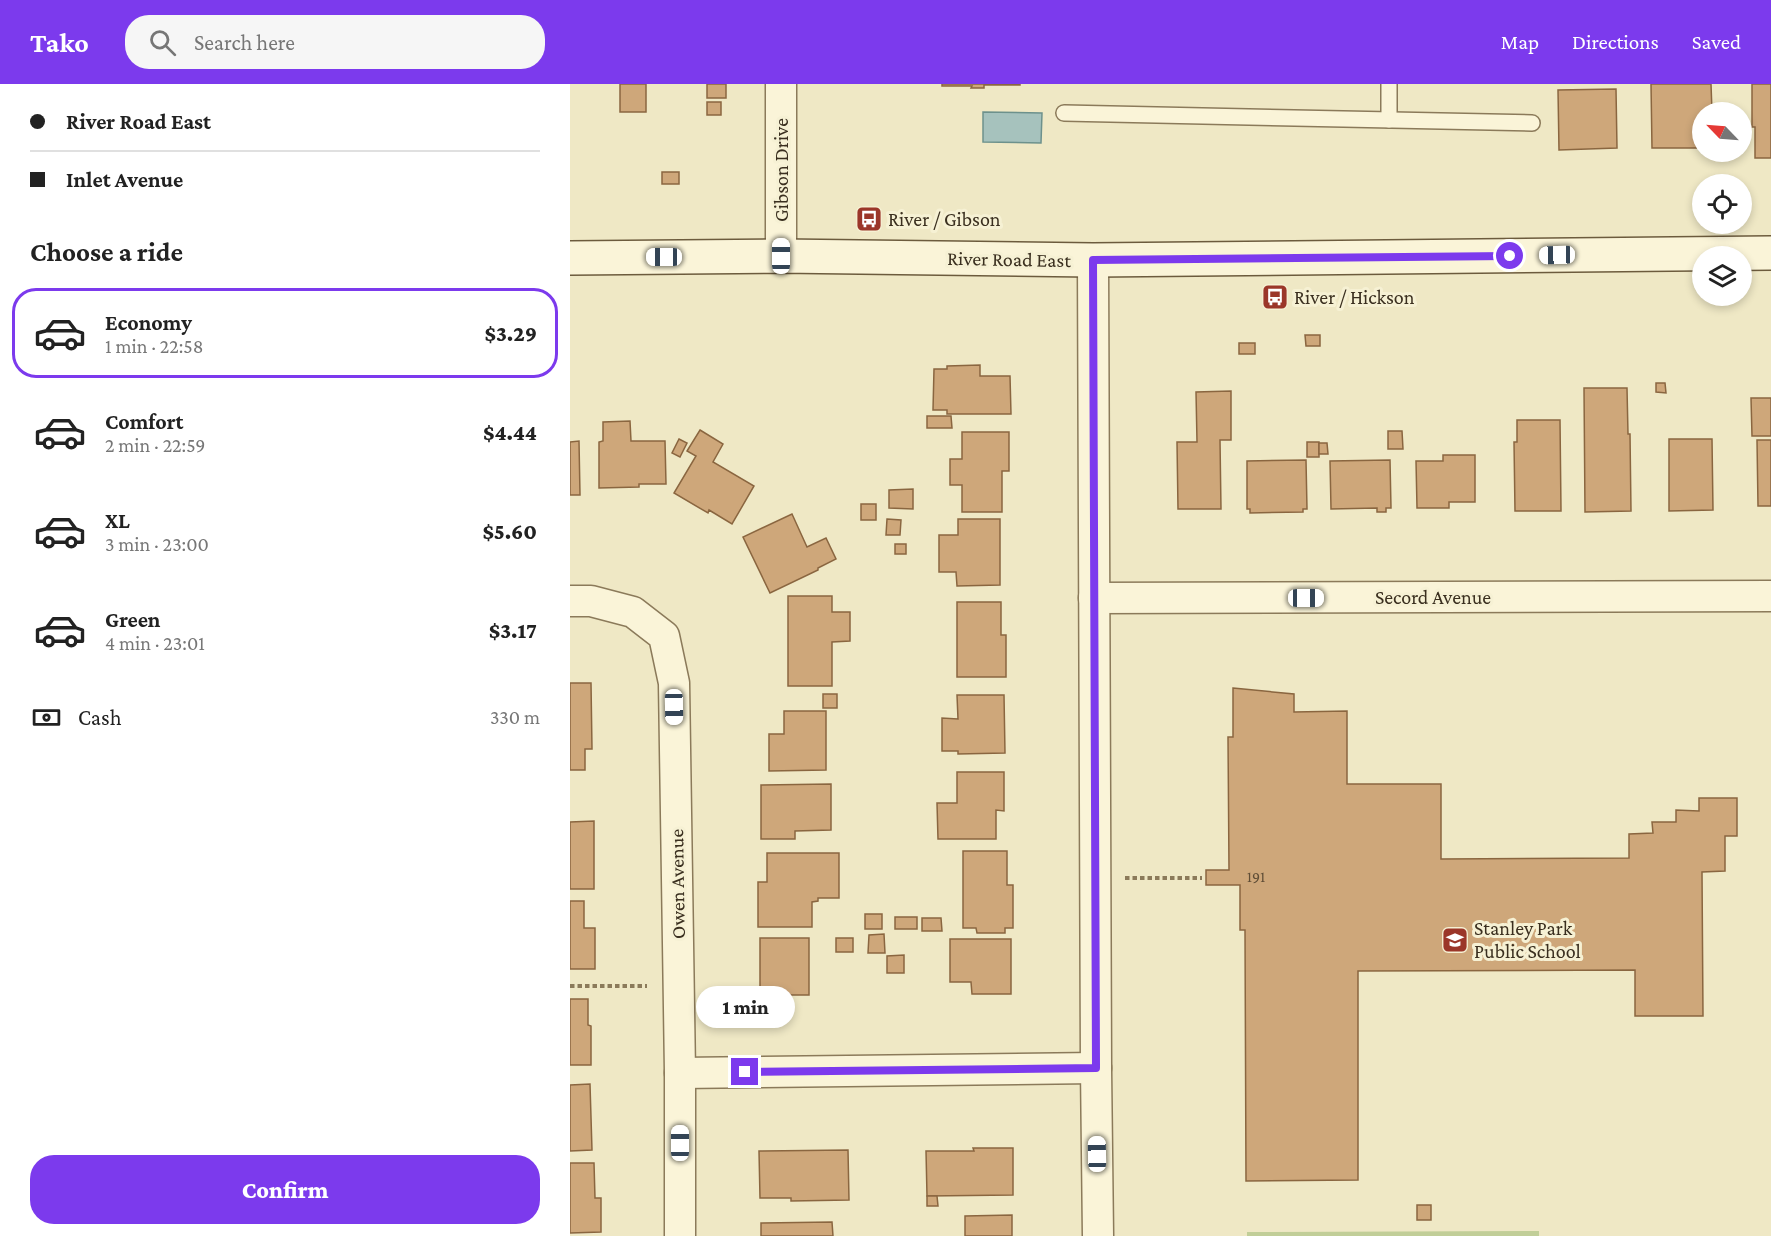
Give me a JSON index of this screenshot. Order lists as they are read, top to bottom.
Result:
{
  "streets": {
    "street": [
      "Gibson Drive",
      "River Road East",
      "Secord Avenue",
      "Owen Avenue"
    ]
  },
  "crossings": [
    ["Gibson Drive", "River Road East"]
  ],
  "places": {
    "bus stop": ["River / Gibson", "River / Hickson"],
    "school or university": ["Stanley Park Public School"]
  },
  "house_numbers": ["191"],
  "north": "top left",
  "page": {
    "header": "Tako",
    "search": "Search here",
    "nav": ["Map", "Directions", "Saved"],
    "banner": ["River Road East", "Inlet Avenue"],
    "heading": "Choose a ride",
    "list": [
      {
        "name": "Economy",
        "note": "1 min · 22:58",
        "value": "$3.29"
      },
      {
        "name": "Comfort",
        "note": "2 min · 22:59",
        "value": "$4.44"
      },
      {
        "name": "XL",
        "note": "3 min · 23:00",
        "value": "$5.60"
      },
      {
        "name": "Green",
        "note": "4 min · 23:01",
        "value": "$3.17"
      }
    ],
    "pay": ["Cash", "330 m"],
    "bubble": "1 min",
    "buttons": "Confirm"
  }
}
